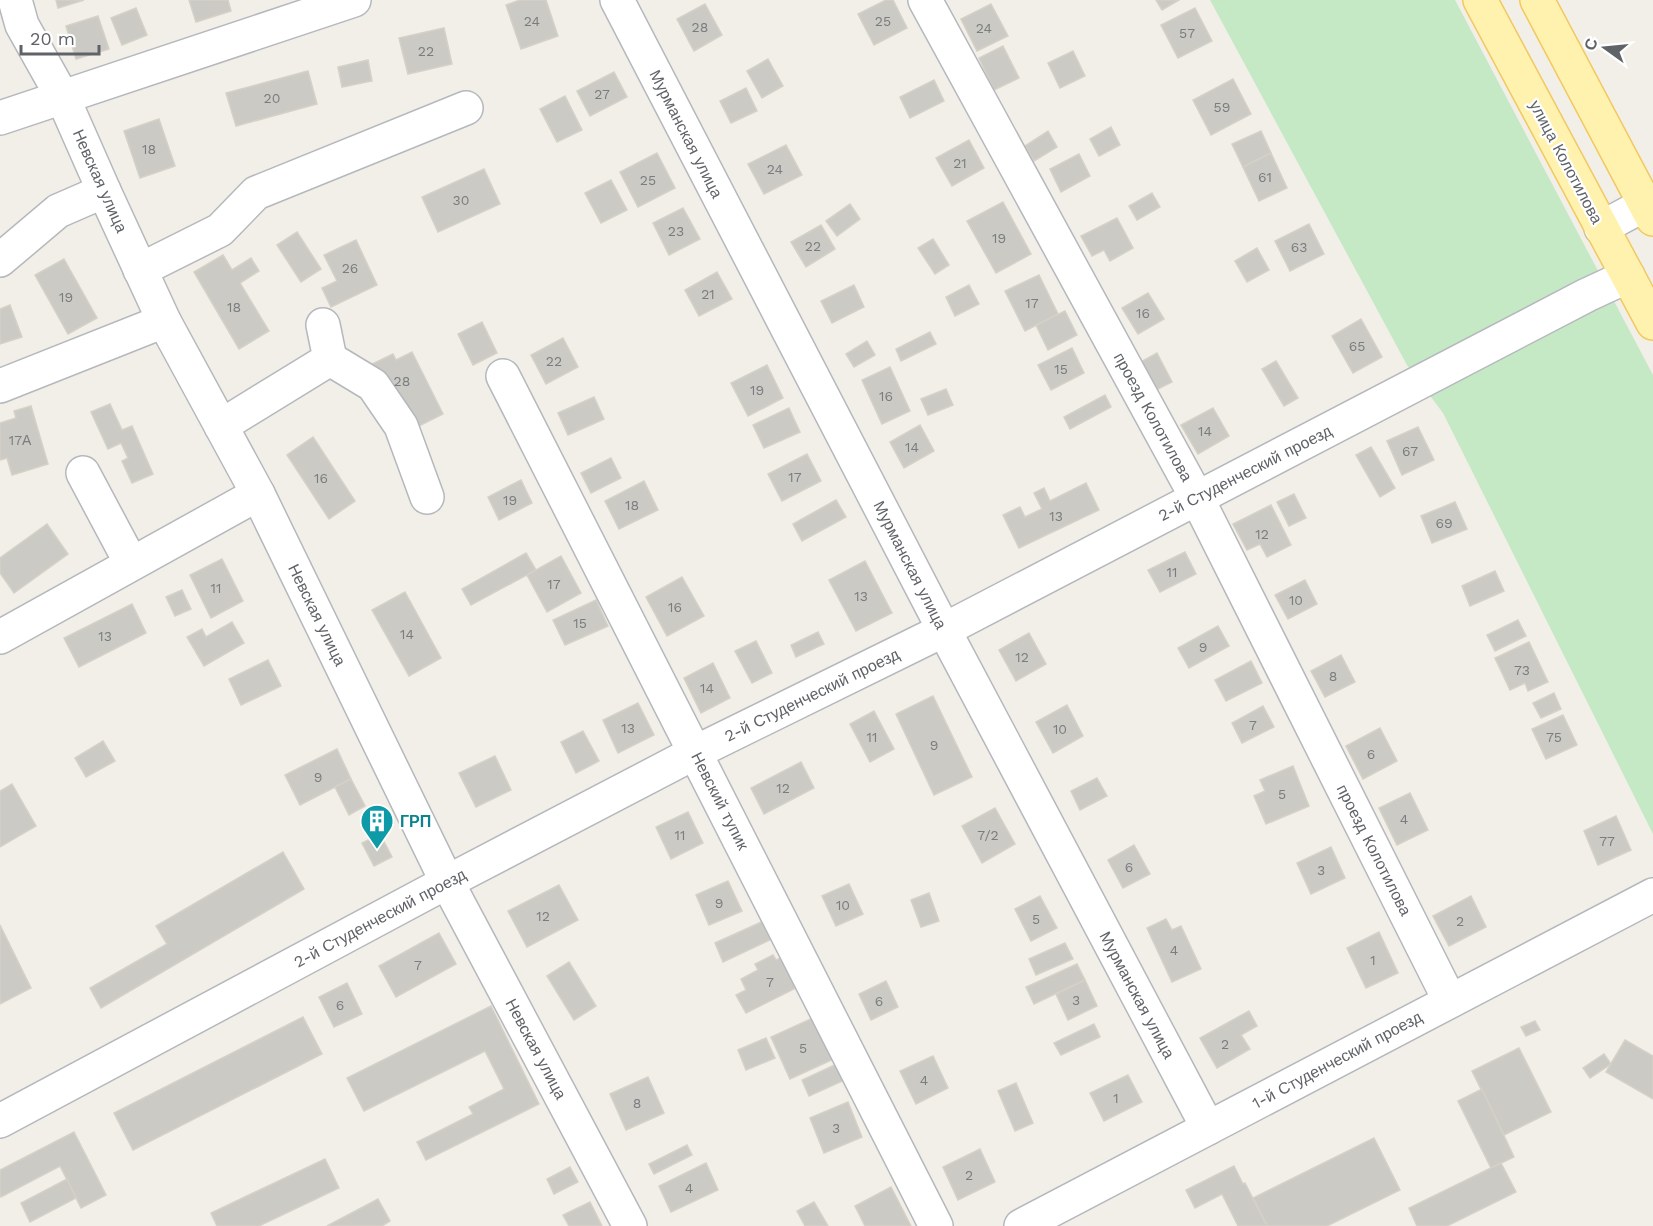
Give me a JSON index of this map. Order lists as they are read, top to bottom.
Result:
{
  "streets": {
    "main road": ["улица Колотилова"],
    "street": [
      "Мурманская улица",
      "Невская улица",
      "проезд Колотилова",
      "2-й Студенческий проезд",
      "Невский тупик",
      "1-й Студенческий проезд"
    ]
  },
  "crossings": [
    ["Мурманская улица", "2-й Студенческий проезд"],
    ["Мурманская улица", "1-й Студенческий проезд"],
    ["улица Колотилова", "2-й Студенческий проезд"],
    ["Невская улица", "2-й Студенческий проезд"],
    ["проезд Колотилова", "2-й Студенческий проезд"],
    ["проезд Колотилова", "1-й Студенческий проезд"],
    ["2-й Студенческий проезд", "Невский тупик"]
  ],
  "places": {
    "building": ["ГРП"]
  },
  "house_numbers": [
    "24",
    "25",
    "28",
    "24",
    "57",
    "22",
    "27",
    "20",
    "59",
    "18",
    "21",
    "24",
    "61",
    "25",
    "30",
    "23",
    "19",
    "22",
    "63",
    "26",
    "21",
    "19",
    "17",
    "18",
    "16",
    "65",
    "22",
    "15",
    "28",
    "19",
    "16",
    "14",
    "17А",
    "14",
    "67",
    "17",
    "16",
    "19",
    "18",
    "13",
    "69",
    "12",
    "11",
    "17",
    "11",
    "13",
    "10",
    "16",
    "15",
    "14",
    "13",
    "9",
    "12",
    "73",
    "8",
    "14",
    "7",
    "13",
    "10",
    "11",
    "75",
    "9",
    "6",
    "9",
    "12",
    "5",
    "4",
    "11",
    "7/2",
    "77",
    "6",
    "3",
    "9",
    "10",
    "12",
    "5",
    "2",
    "4",
    "1",
    "7",
    "7",
    "3",
    "6",
    "6",
    "2",
    "5",
    "4",
    "1",
    "8",
    "3",
    "2",
    "4"
  ],
  "scale_bar": "20 m",
  "north": "left"
}
